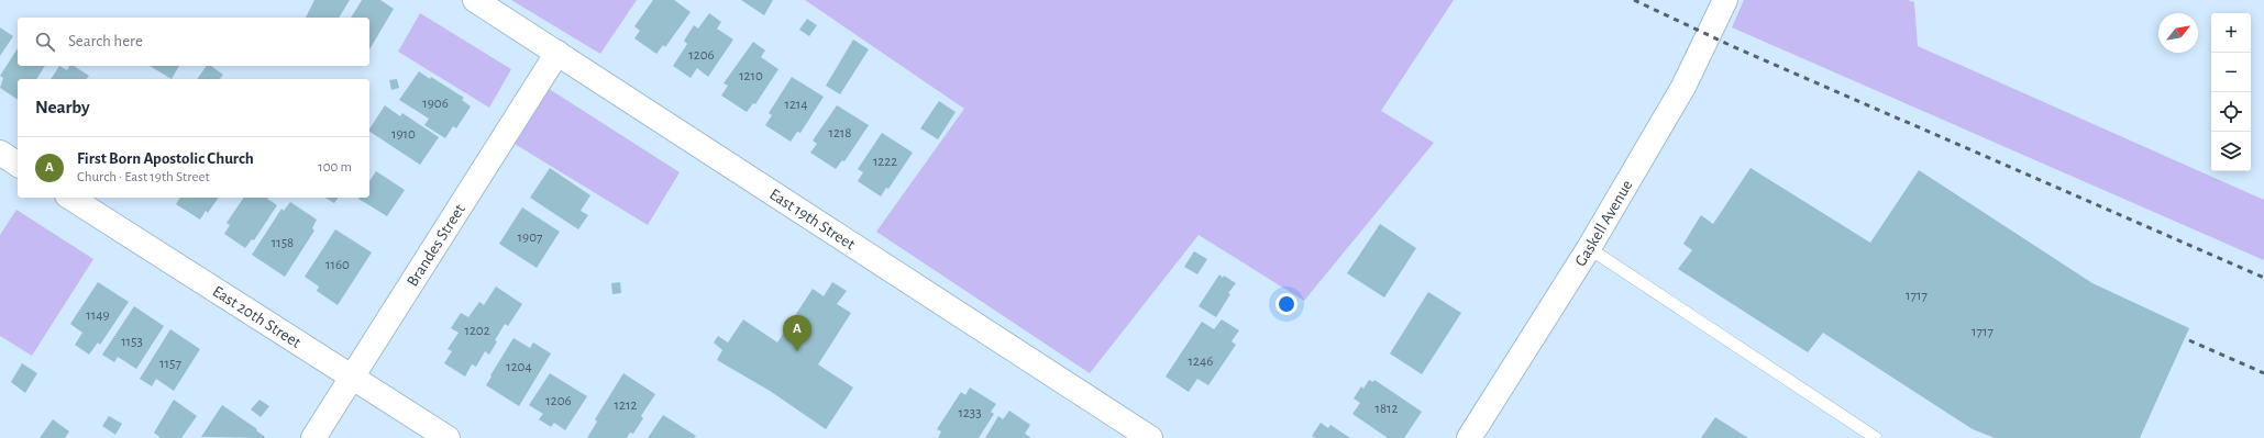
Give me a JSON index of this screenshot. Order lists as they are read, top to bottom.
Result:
{
  "streets": {
    "street": [
      "East 19th Street",
      "Gaskell Avenue",
      "Brandes Street",
      "East 20th Street"
    ]
  },
  "crossings": [
    ["East 19th Street", "Brandes Street"],
    ["Brandes Street", "East 20th Street"]
  ],
  "house_numbers": [
    "1206",
    "1210",
    "1906",
    "1214",
    "1218",
    "1910",
    "1222",
    "1907",
    "1158",
    "1160",
    "1717",
    "1149",
    "1202",
    "1717",
    "1153",
    "1246",
    "1157",
    "1204",
    "1206",
    "1212",
    "1812",
    "1233"
  ],
  "north": "top right",
  "page": {
    "map_buttons": ["+", "−"],
    "search": "Search here",
    "heading": "Nearby",
    "list": [
      {
        "mark": "A",
        "name": "First Born Apostolic Church",
        "note": "Church · East 19th Street",
        "value": "100 m"
      }
    ],
    "pins": "A"
  }
}
